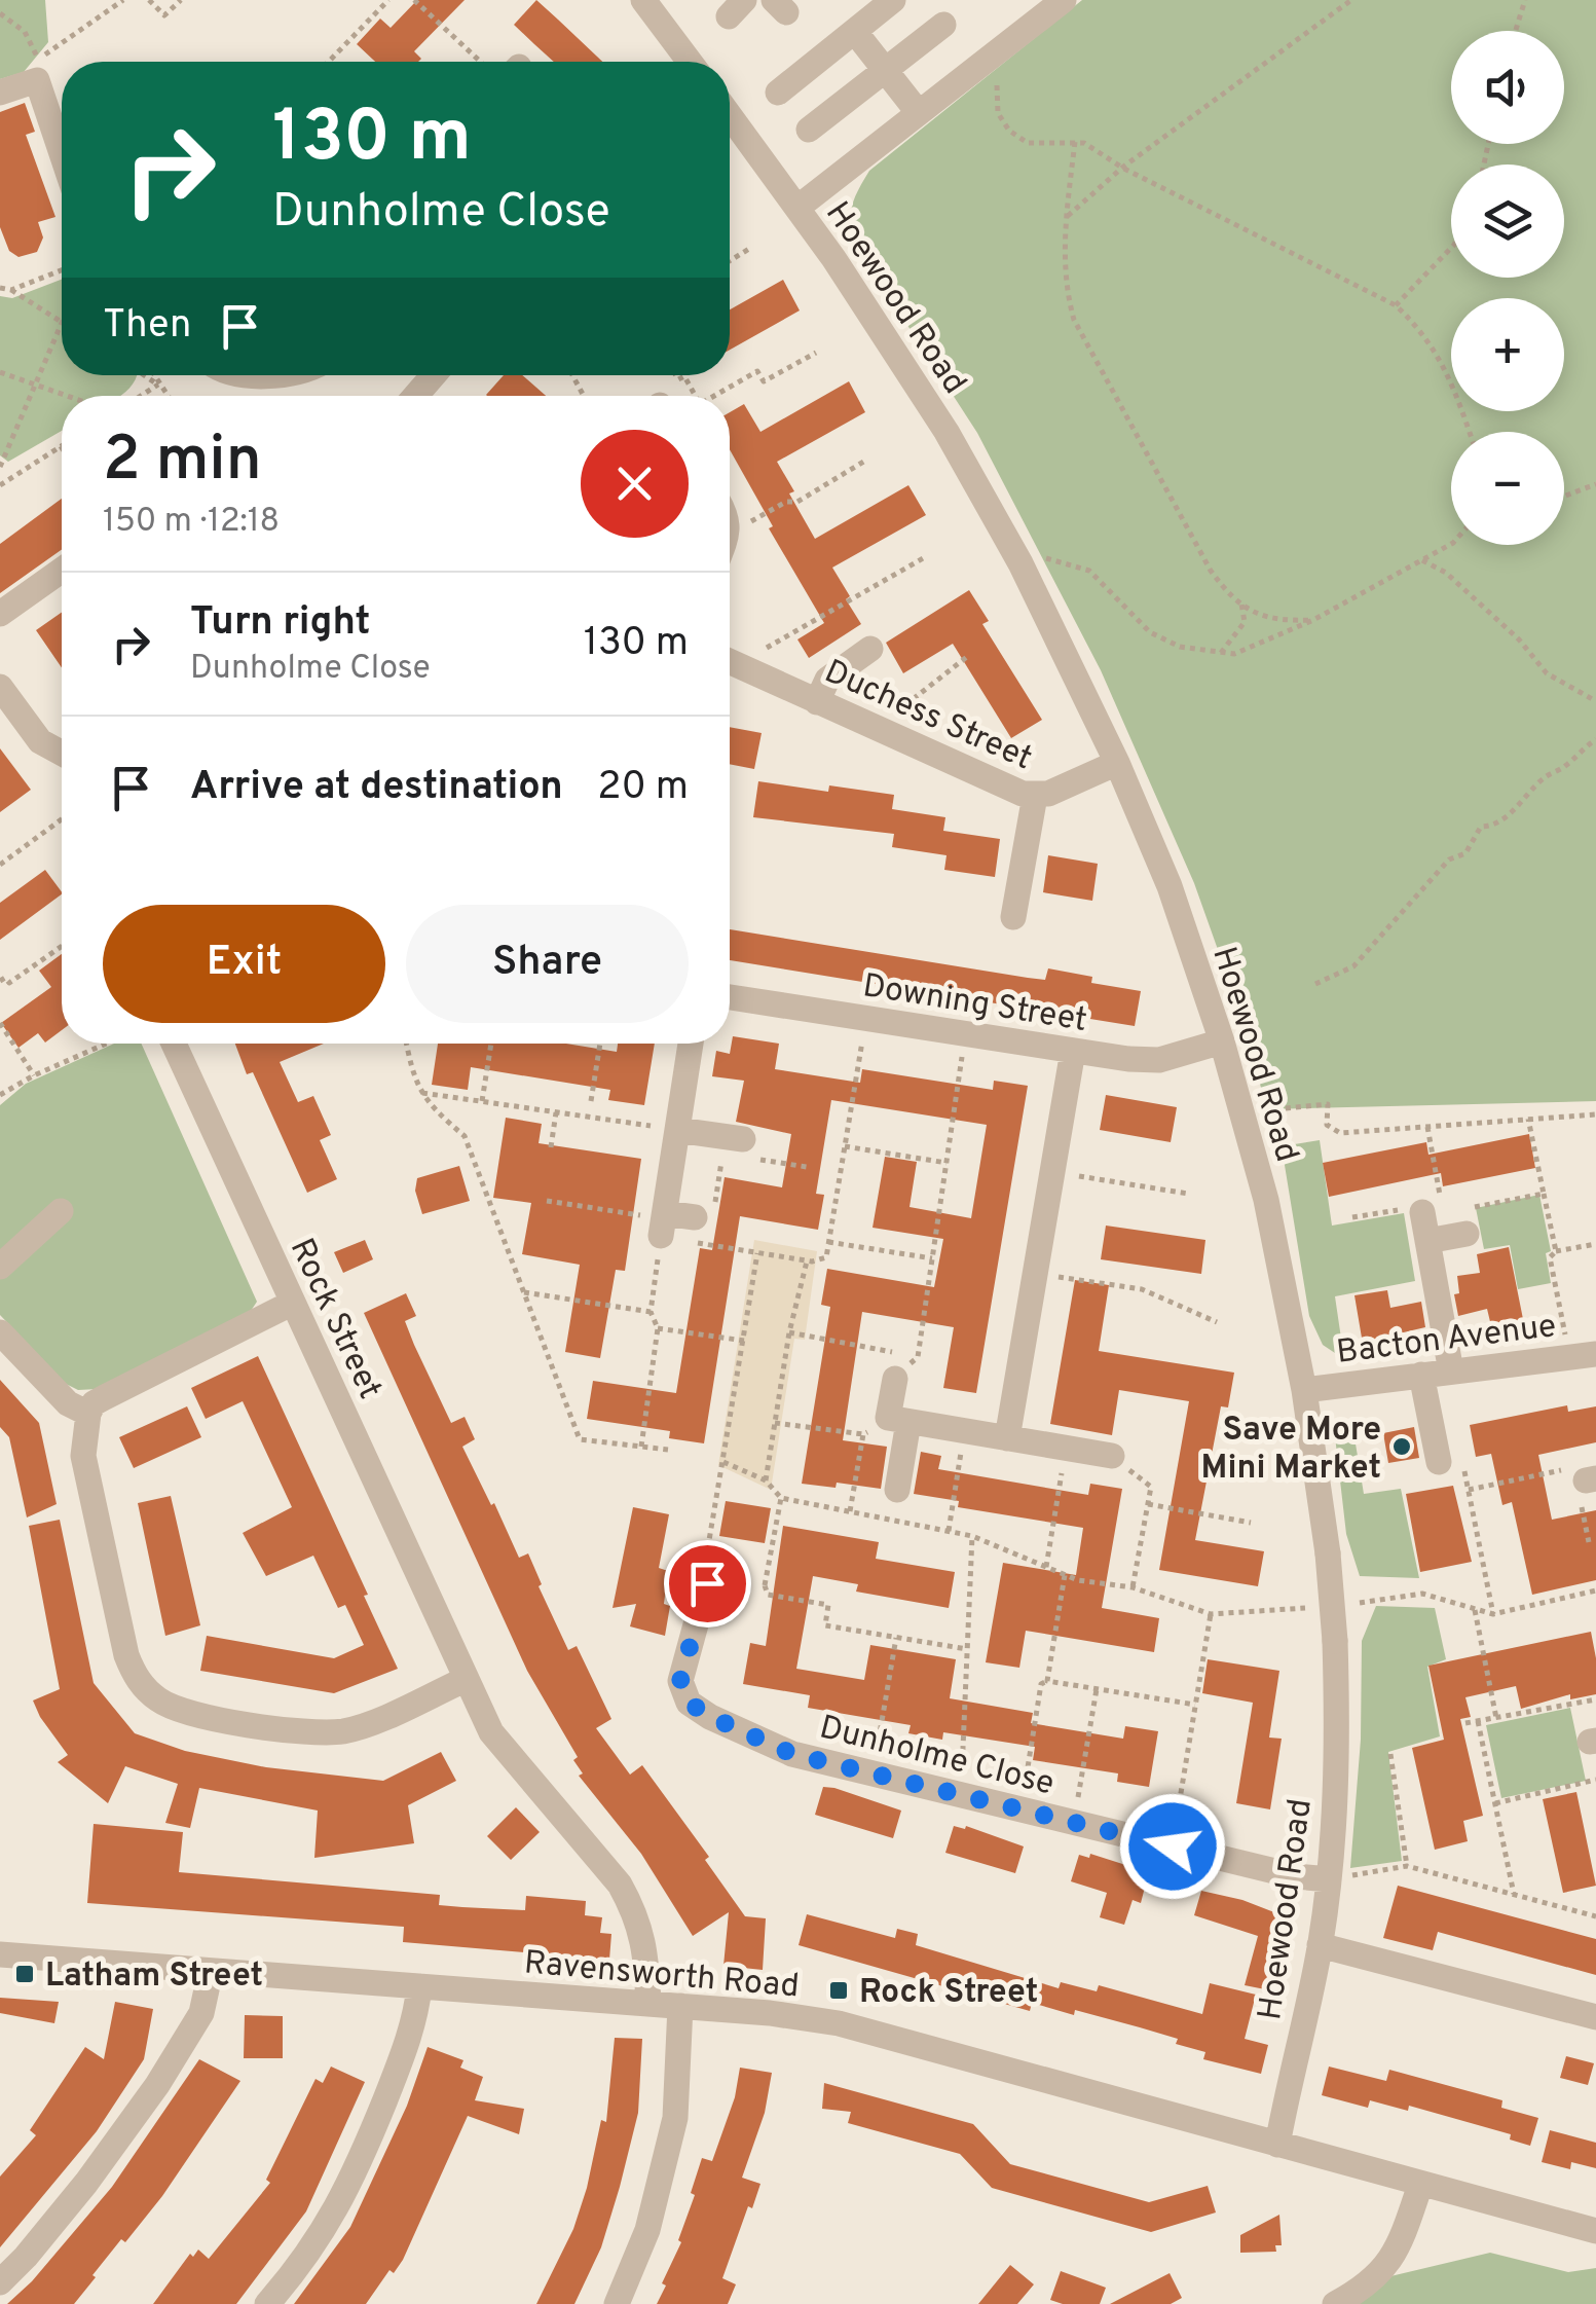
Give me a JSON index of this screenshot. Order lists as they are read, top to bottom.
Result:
{
  "streets": {
    "street": [
      "Hoewood Road",
      "Duchess Street",
      "Downing Street",
      "Rock Street",
      "Bacton Avenue",
      "Dunholme Close",
      "Ravensworth Road"
    ]
  },
  "crossings": [
    ["Hoewood Road", "Duchess Street"],
    ["Hoewood Road", "Downing Street"],
    ["Hoewood Road", "Bacton Avenue"],
    ["Hoewood Road", "Dunholme Close"],
    ["Hoewood Road", "Ravensworth Road"],
    ["Rock Street", "Ravensworth Road"]
  ],
  "places": {
    "other": ["Save More Mini Market"],
    "transit": ["Latham Street", "Rock Street"]
  },
  "page": {
    "map_buttons": ["+", "−"],
    "turn": ["130 m", "Dunholme Close"],
    "then": "Then",
    "heading": ["2 min", "150 m · 12:18"],
    "list": [
      {
        "name": "Turn right",
        "note": "Dunholme Close",
        "value": "130 m"
      },
      {
        "name": "Arrive at destination",
        "value": "20 m"
      }
    ],
    "buttons": ["Exit", "Share"]
  }
}
